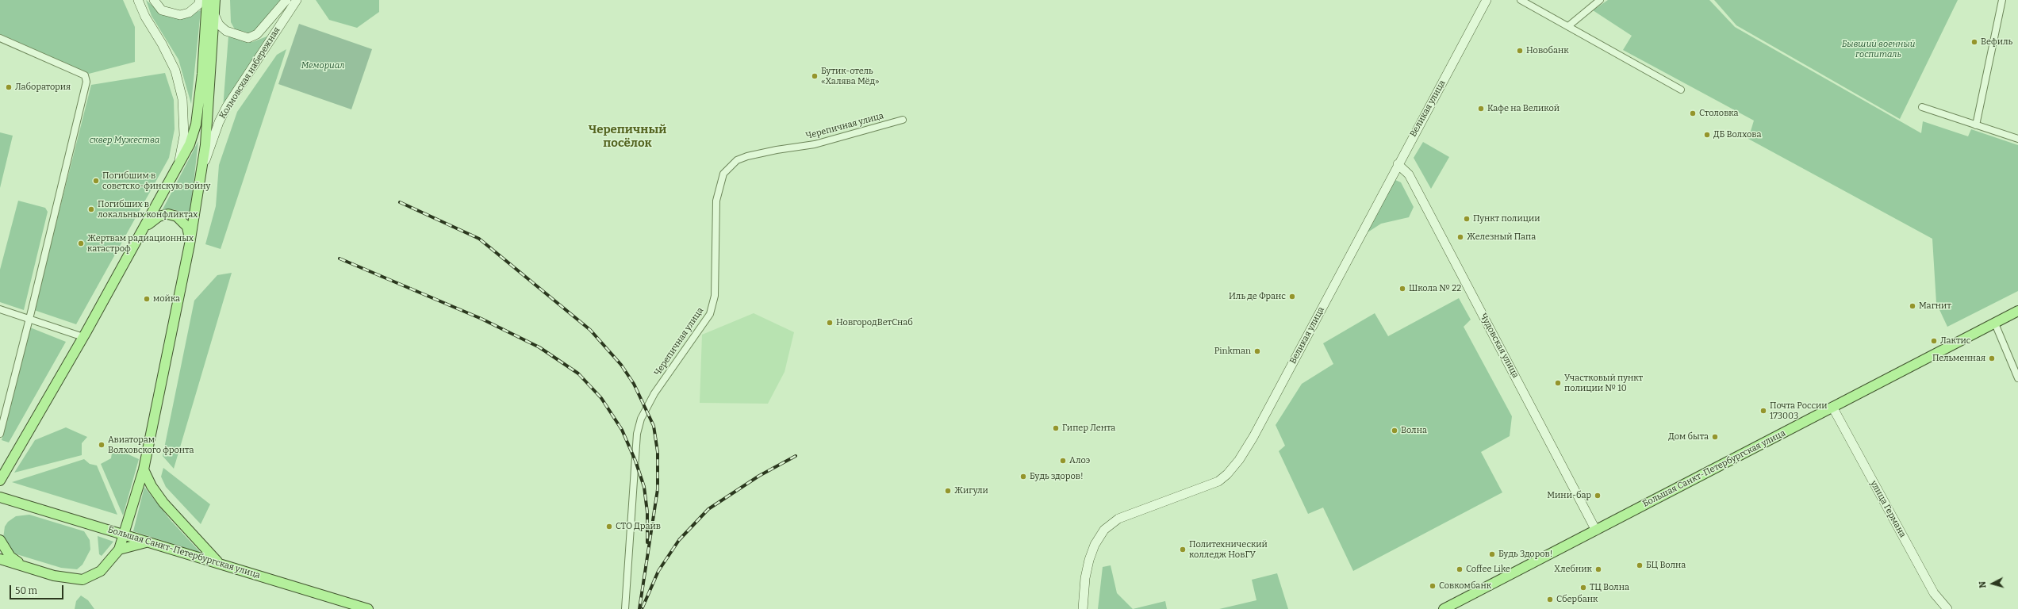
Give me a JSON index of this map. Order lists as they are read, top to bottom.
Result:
{
  "streets": {
    "main road": [
      "Колмовская набережная",
      "Великая улица",
      "Чудовская улица",
      "Большая Санкт-Петербургская улица",
      "улица Германа"
    ],
    "street": ["Черепичная улица"]
  },
  "crossings": [
    ["Великая улица", "Чудовская улица"],
    ["Чудовская улица", "Большая Санкт-Петербургская улица"],
    ["Большая Санкт-Петербургская улица", "улица Германа"]
  ],
  "districts": ["Черепичный посёлок"],
  "parks": ["Бывший военный госпиталь", "Мемориал", "сквер Мужества"],
  "places": [
    "Вефиль",
    "Новобанк",
    "Бутик-отель «Халява Мёд»",
    "Лаборатория",
    "Кафе на Великой",
    "Столовка",
    "ДБ Волхова",
    "Погибшим в советско-финскую войну",
    "Погибших в локальных конфликтах",
    "Пункт полиции",
    "Железный Папа",
    "Жертвам радиационных катастроф",
    "Школа № 22",
    "Иль де Франс",
    "мойка",
    "Магнит",
    "НовгородВетСнаб",
    "Лактис",
    "Pinkman",
    "Пельменная",
    "Участковый пункт полиции № 10",
    "Почта России 173003",
    "Гипер Лента",
    "Волна",
    "Дом быта",
    "Авиаторам Волховского фронта",
    "Алоэ",
    "Будь здоров!",
    "Жигули",
    "Мини-бар",
    "СТО Драйв",
    "Политехнический колледж НовГУ",
    "Будь Здоров!",
    "БЦ Волна",
    "Coffee Like",
    "Хлебник",
    "Совкомбанк",
    "ТЦ Волна",
    "Сбербанк"
  ],
  "scale_bar": "50 m",
  "north": "left"
}
